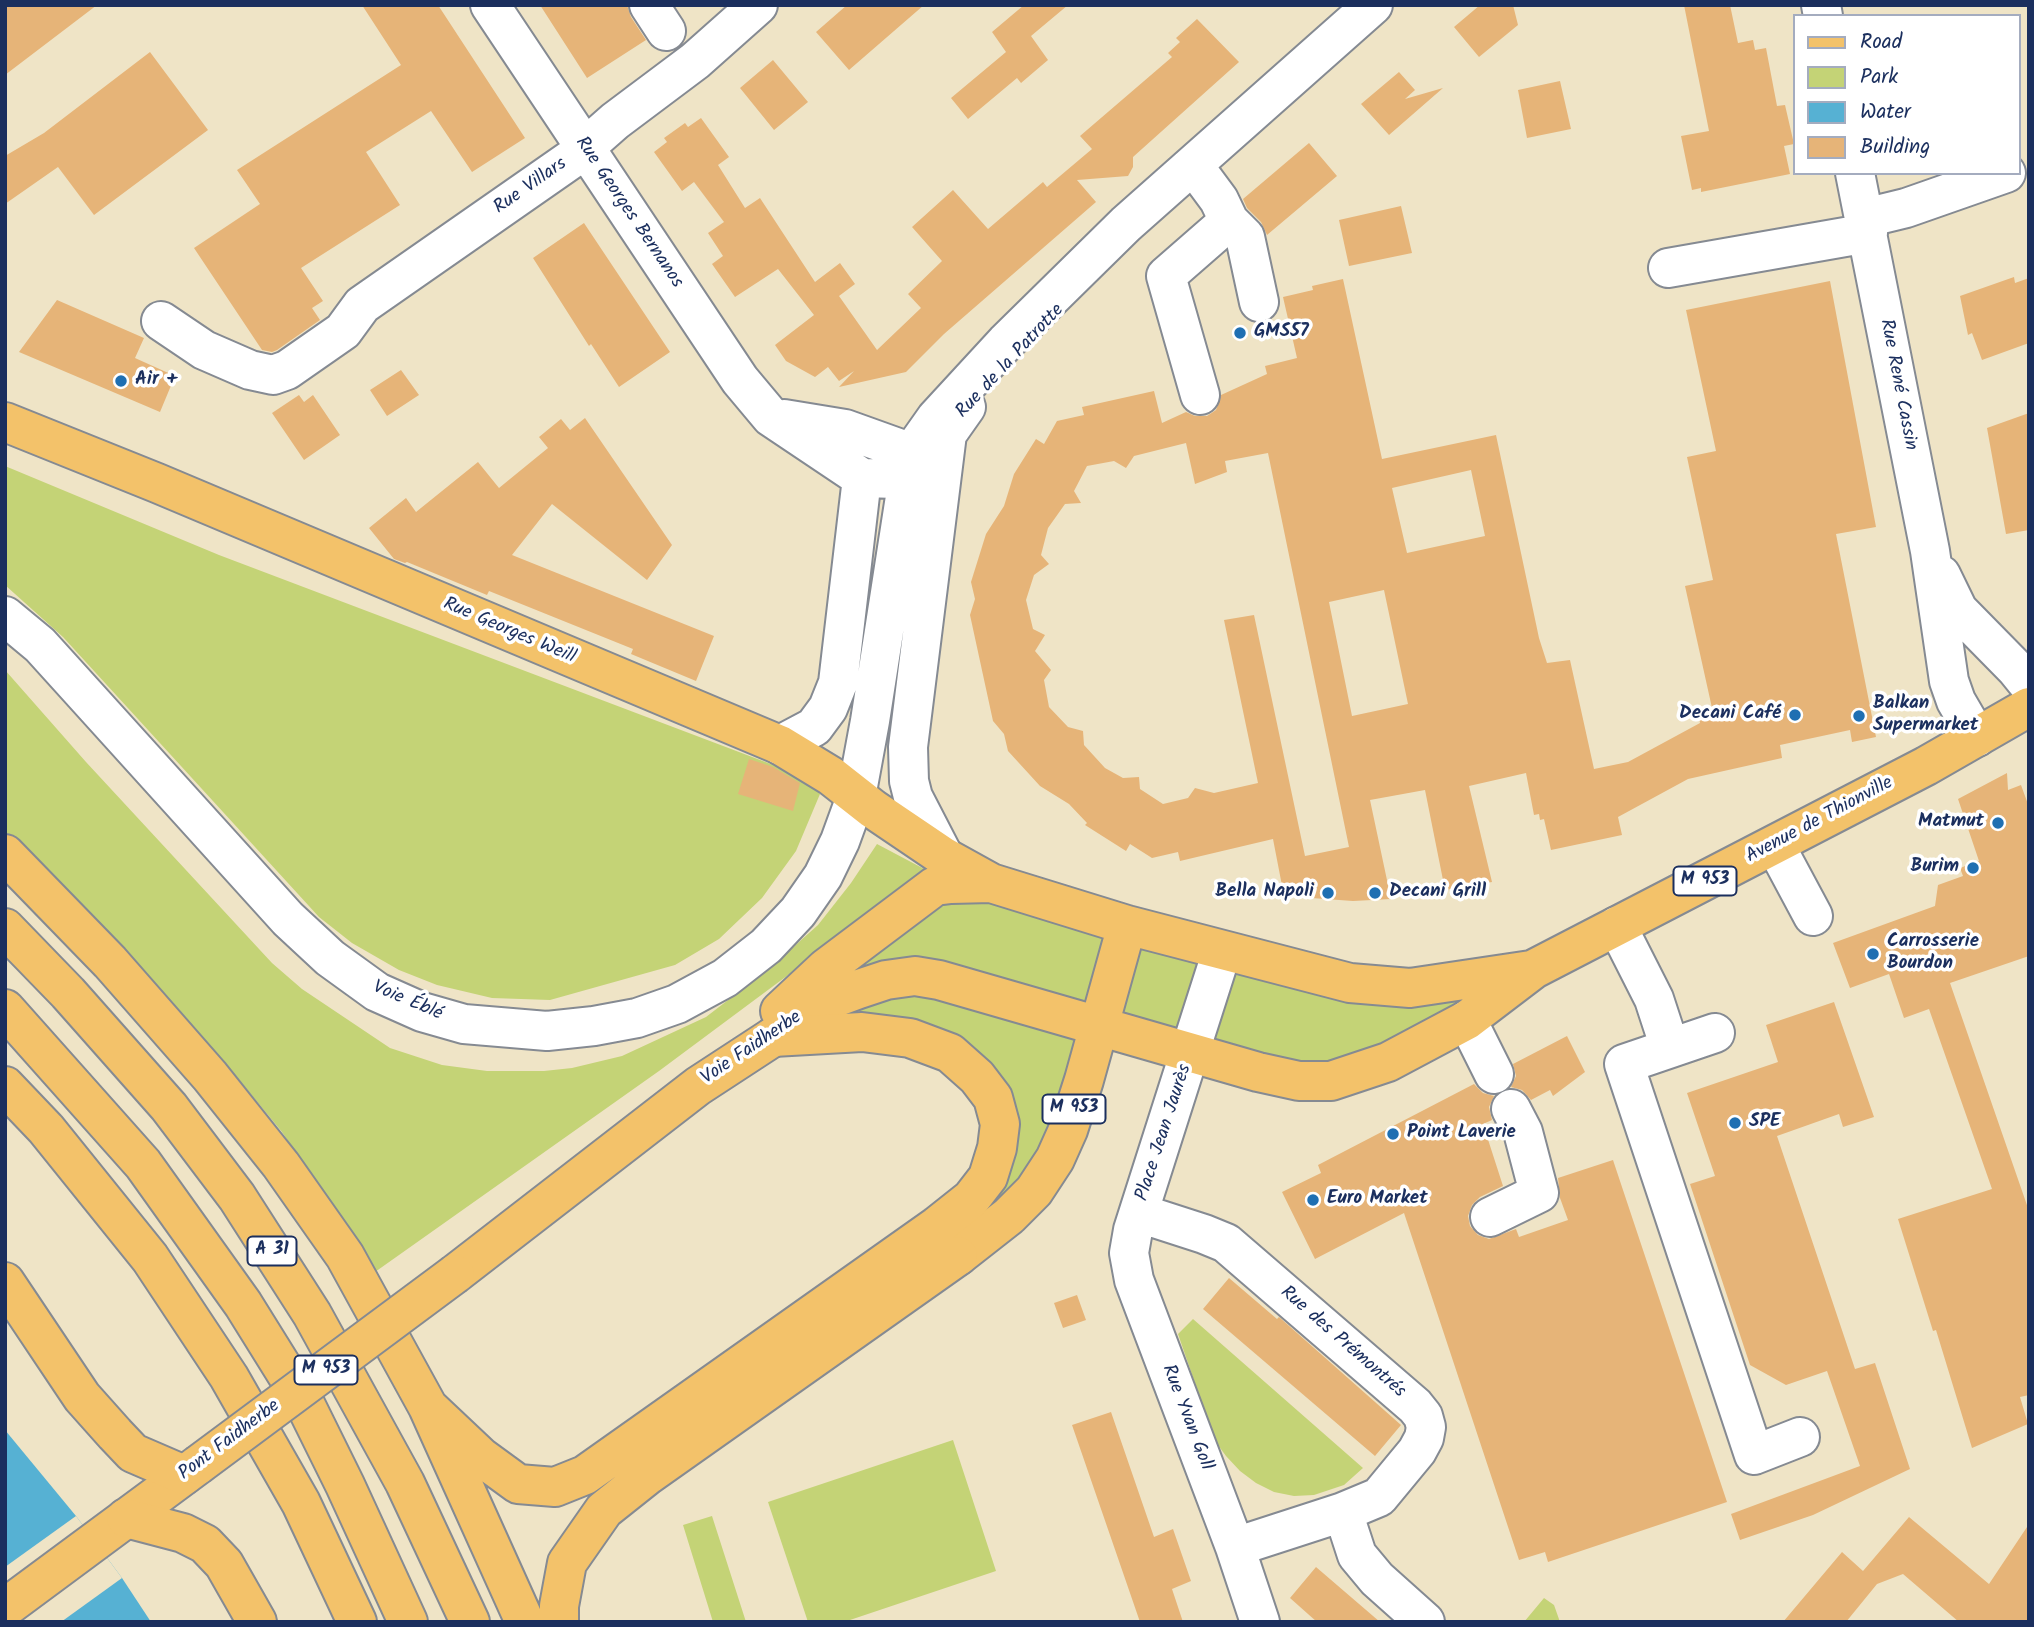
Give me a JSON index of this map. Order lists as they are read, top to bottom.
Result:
{
  "streets": {
    "main road": [
      "Rue Georges Weill",
      "Avenue de Thionville",
      "M 953",
      "Voie Faidherbe",
      "Place Jean Jaurès",
      "A 31",
      "Pont Faidherbe"
    ],
    "street": [
      "Rue Villars",
      "Rue Georges Bernanos",
      "Rue de la Patrotte",
      "Rue René Cassin",
      "Voie Éblé",
      "Rue des Prémontrés",
      "Rue Yvan Goll"
    ]
  },
  "crossings": [
    ["Rue Villars", "Rue Georges Bernanos"],
    ["Rue de la Patrotte", "Rue Georges Weill"],
    ["Rue de la Patrotte", "Voie Éblé"],
    ["Rue René Cassin", "Avenue de Thionville"],
    ["Rue Georges Weill", "M 953"],
    ["Rue Georges Weill", "Voie Éblé"],
    ["Avenue de Thionville", "M 953"],
    ["Avenue de Thionville", "Place Jean Jaurès"],
    ["M 953", "Voie Faidherbe"],
    ["M 953", "Place Jean Jaurès"],
    ["Voie Faidherbe", "Place Jean Jaurès"],
    ["Voie Faidherbe", "Pont Faidherbe"],
    ["Place Jean Jaurès", "Rue des Prémontrés"],
    ["Place Jean Jaurès", "Rue Yvan Goll"],
    ["Rue des Prémontrés", "Rue Yvan Goll"]
  ],
  "places": [
    "GMS57",
    "Air +",
    "Decani Café",
    "Balkan Supermarket",
    "Matmut",
    "Burim",
    "Bella Napoli",
    "Decani Grill",
    "Carrosserie Bourdon",
    "SPE",
    "Point Laverie",
    "Euro Market"
  ],
  "legend": [
    "Road",
    "Park",
    "Water",
    "Building"
  ]
}
